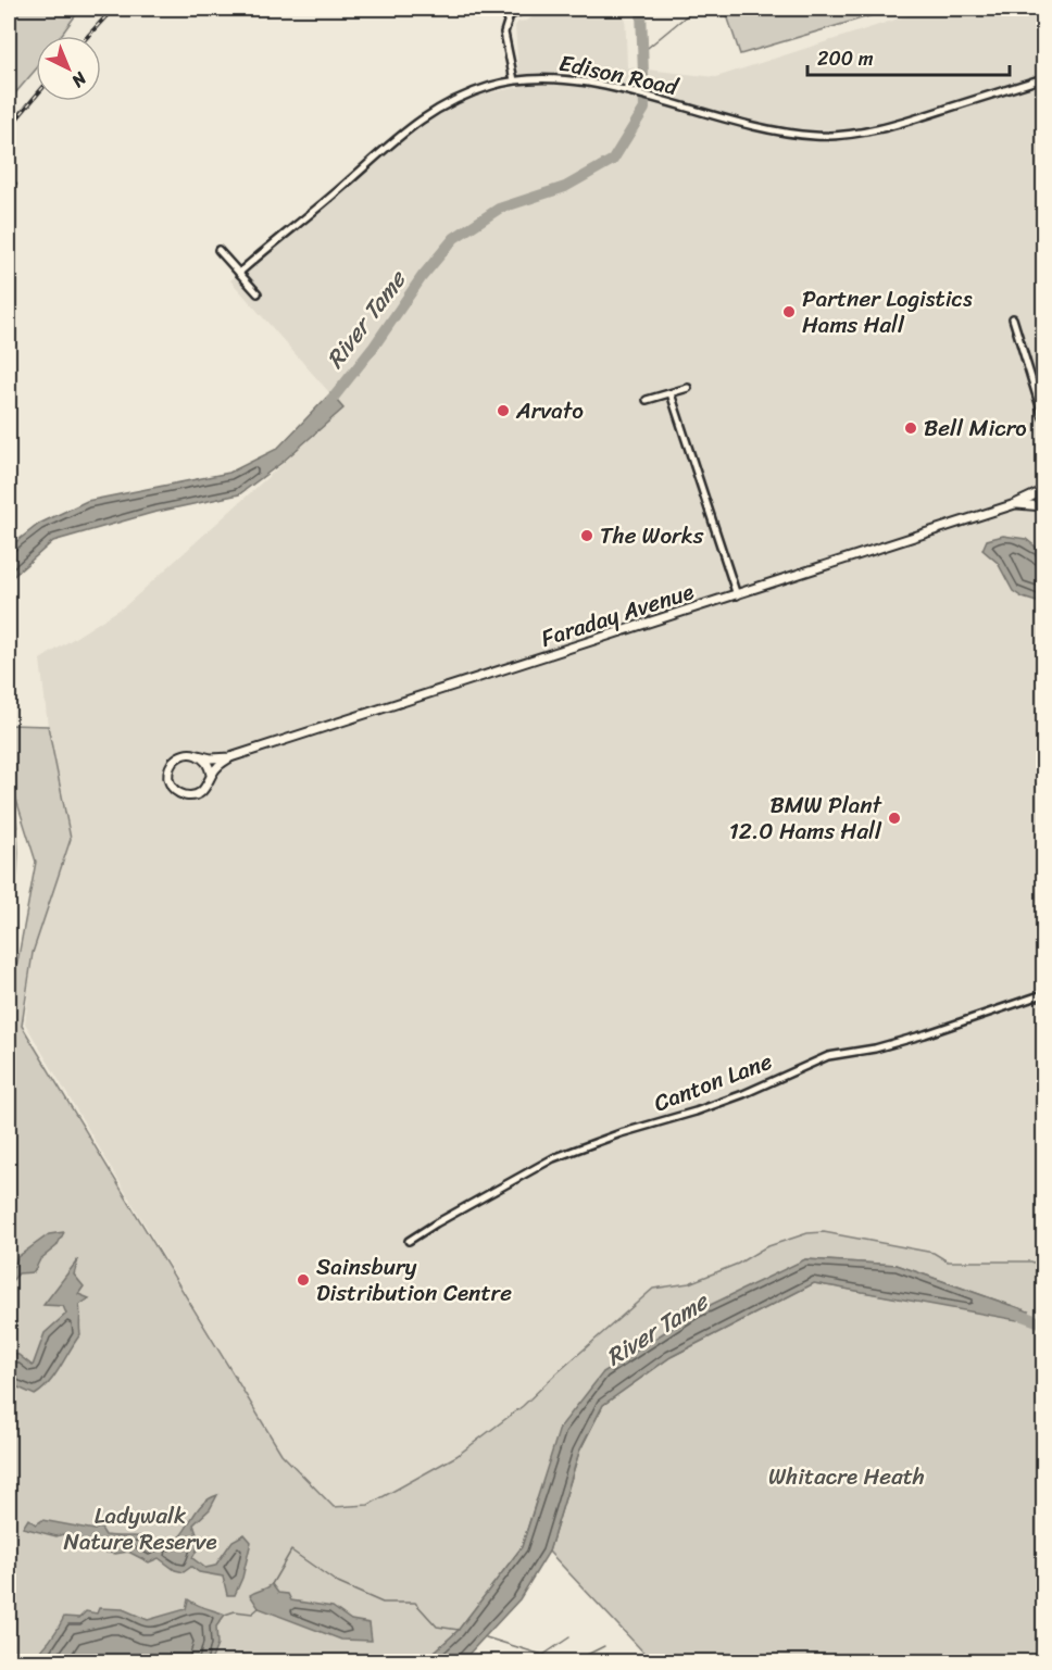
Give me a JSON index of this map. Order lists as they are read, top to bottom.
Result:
{
  "streets": {
    "street": ["Edison Road", "Faraday Avenue", "Canton Lane"]
  },
  "water": ["River Tame"],
  "parks": ["Whitacre Heath", "Ladywalk Nature Reserve"],
  "places": [
    "Partner Logistics Hams Hall",
    "Arvato",
    "Bell Micro",
    "The Works",
    "BMW Plant 12.0 Hams Hall",
    "Sainsbury Distribution Centre"
  ],
  "scale_bar": "200 m",
  "north": "bottom right"
}
